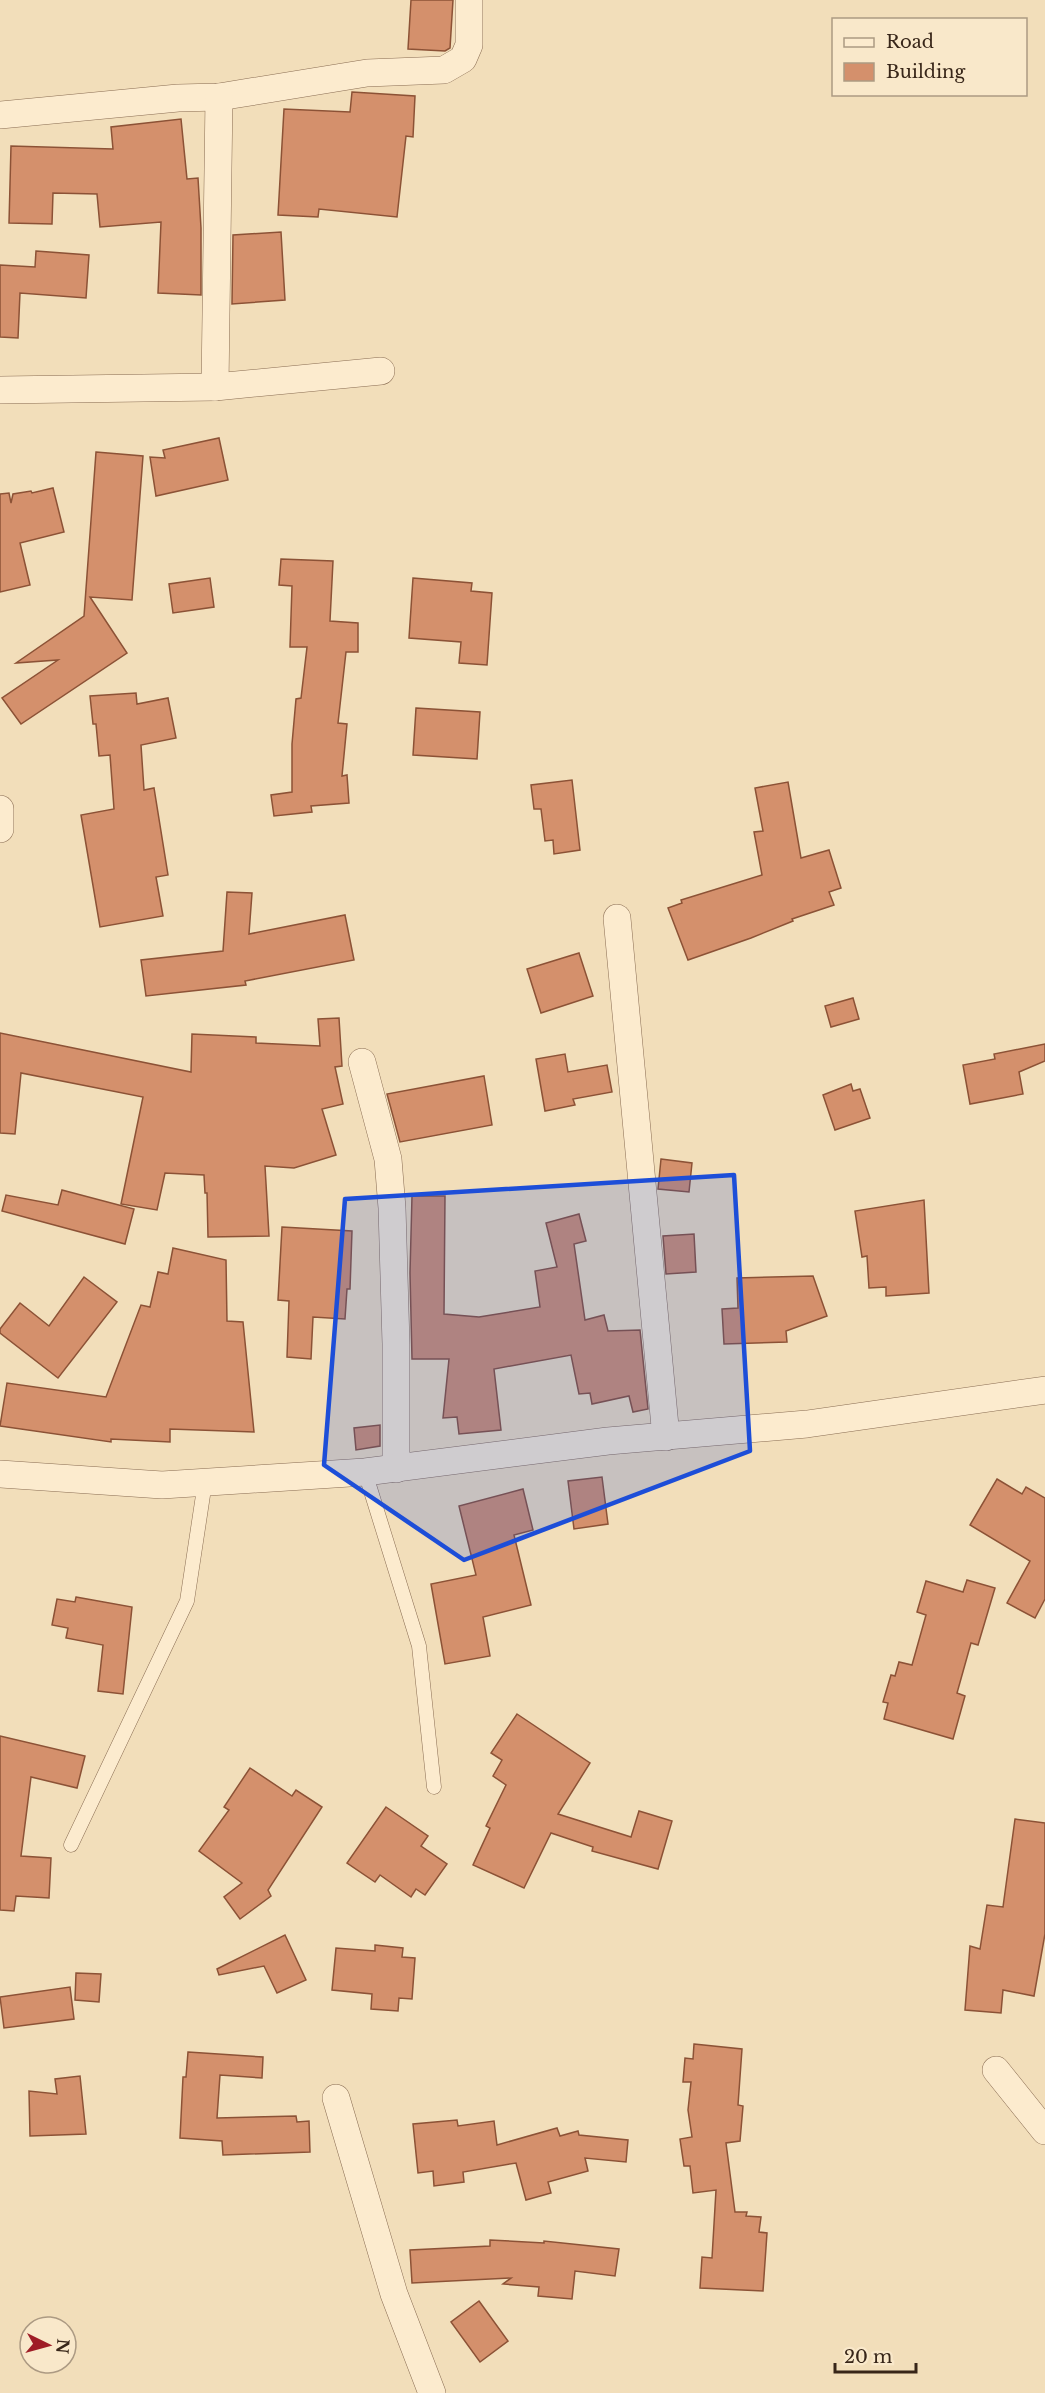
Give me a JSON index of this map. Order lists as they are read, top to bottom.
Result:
{
  "legend": ["Road", "Building"],
  "scale_bar": "20 m",
  "north": "right"
}
